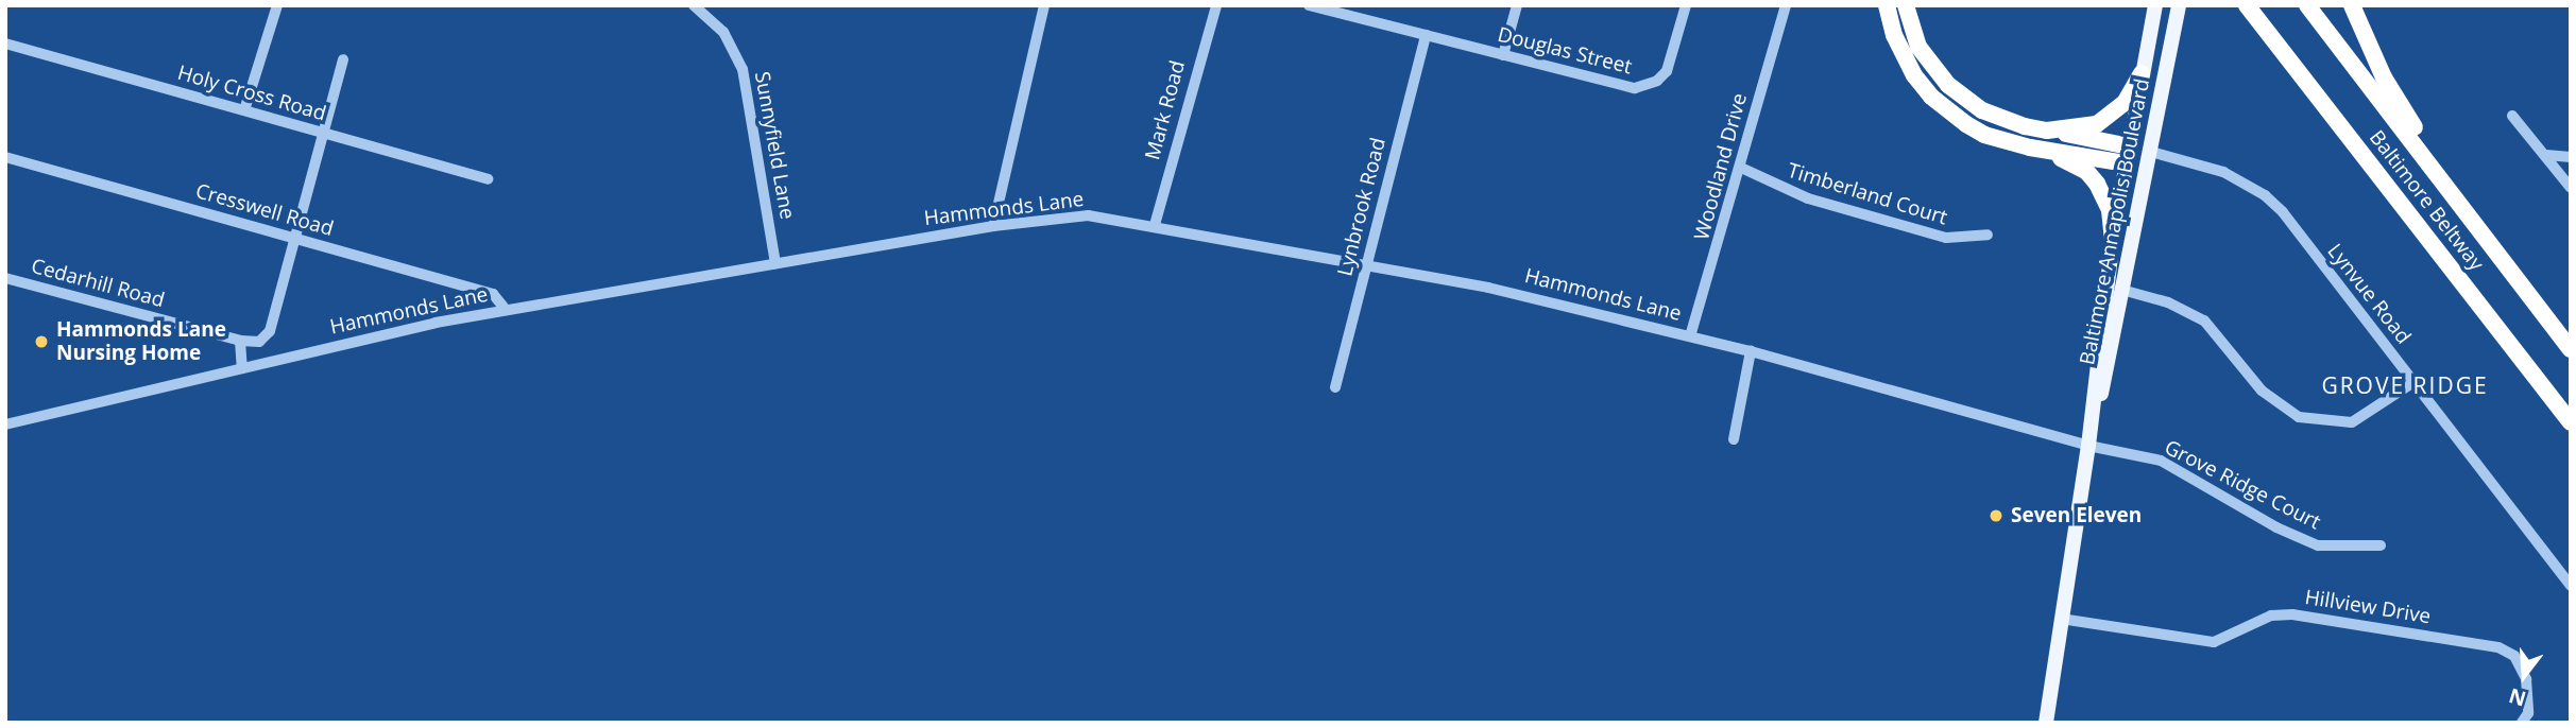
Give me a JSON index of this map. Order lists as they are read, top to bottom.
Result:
{
  "streets": {
    "highway": ["Baltimore Beltway"],
    "main road": ["Baltimore Annapolis Boulevard"],
    "street": [
      "Douglas Street",
      "Holy Cross Road",
      "Mark Road",
      "Sunnyfield Lane",
      "Woodland Drive",
      "Timberland Court",
      "Lynbrook Road",
      "Hammonds Lane",
      "Cresswell Road",
      "Cedarhill Road",
      "Lynvue Road",
      "Grove Ridge Court",
      "Hillview Drive"
    ]
  },
  "crossings": [
    ["Douglas Street", "Lynbrook Road"],
    ["Mark Road", "Hammonds Lane"],
    ["Sunnyfield Lane", "Hammonds Lane"],
    ["Woodland Drive", "Timberland Court"],
    ["Woodland Drive", "Hammonds Lane"],
    ["Lynbrook Road", "Hammonds Lane"],
    ["Hammonds Lane", "Cresswell Road"],
    ["Hammonds Lane", "Baltimore Annapolis Boulevard"],
    ["Hammonds Lane", "Grove Ridge Court"],
    ["Baltimore Annapolis Boulevard", "Lynvue Road"],
    ["Baltimore Annapolis Boulevard", "Grove Ridge Court"],
    ["Baltimore Annapolis Boulevard", "Hillview Drive"]
  ],
  "districts": ["GROVE RIDGE"],
  "places": ["Hammonds Lane Nursing Home", "Seven Eleven"],
  "north": "bottom"
}
